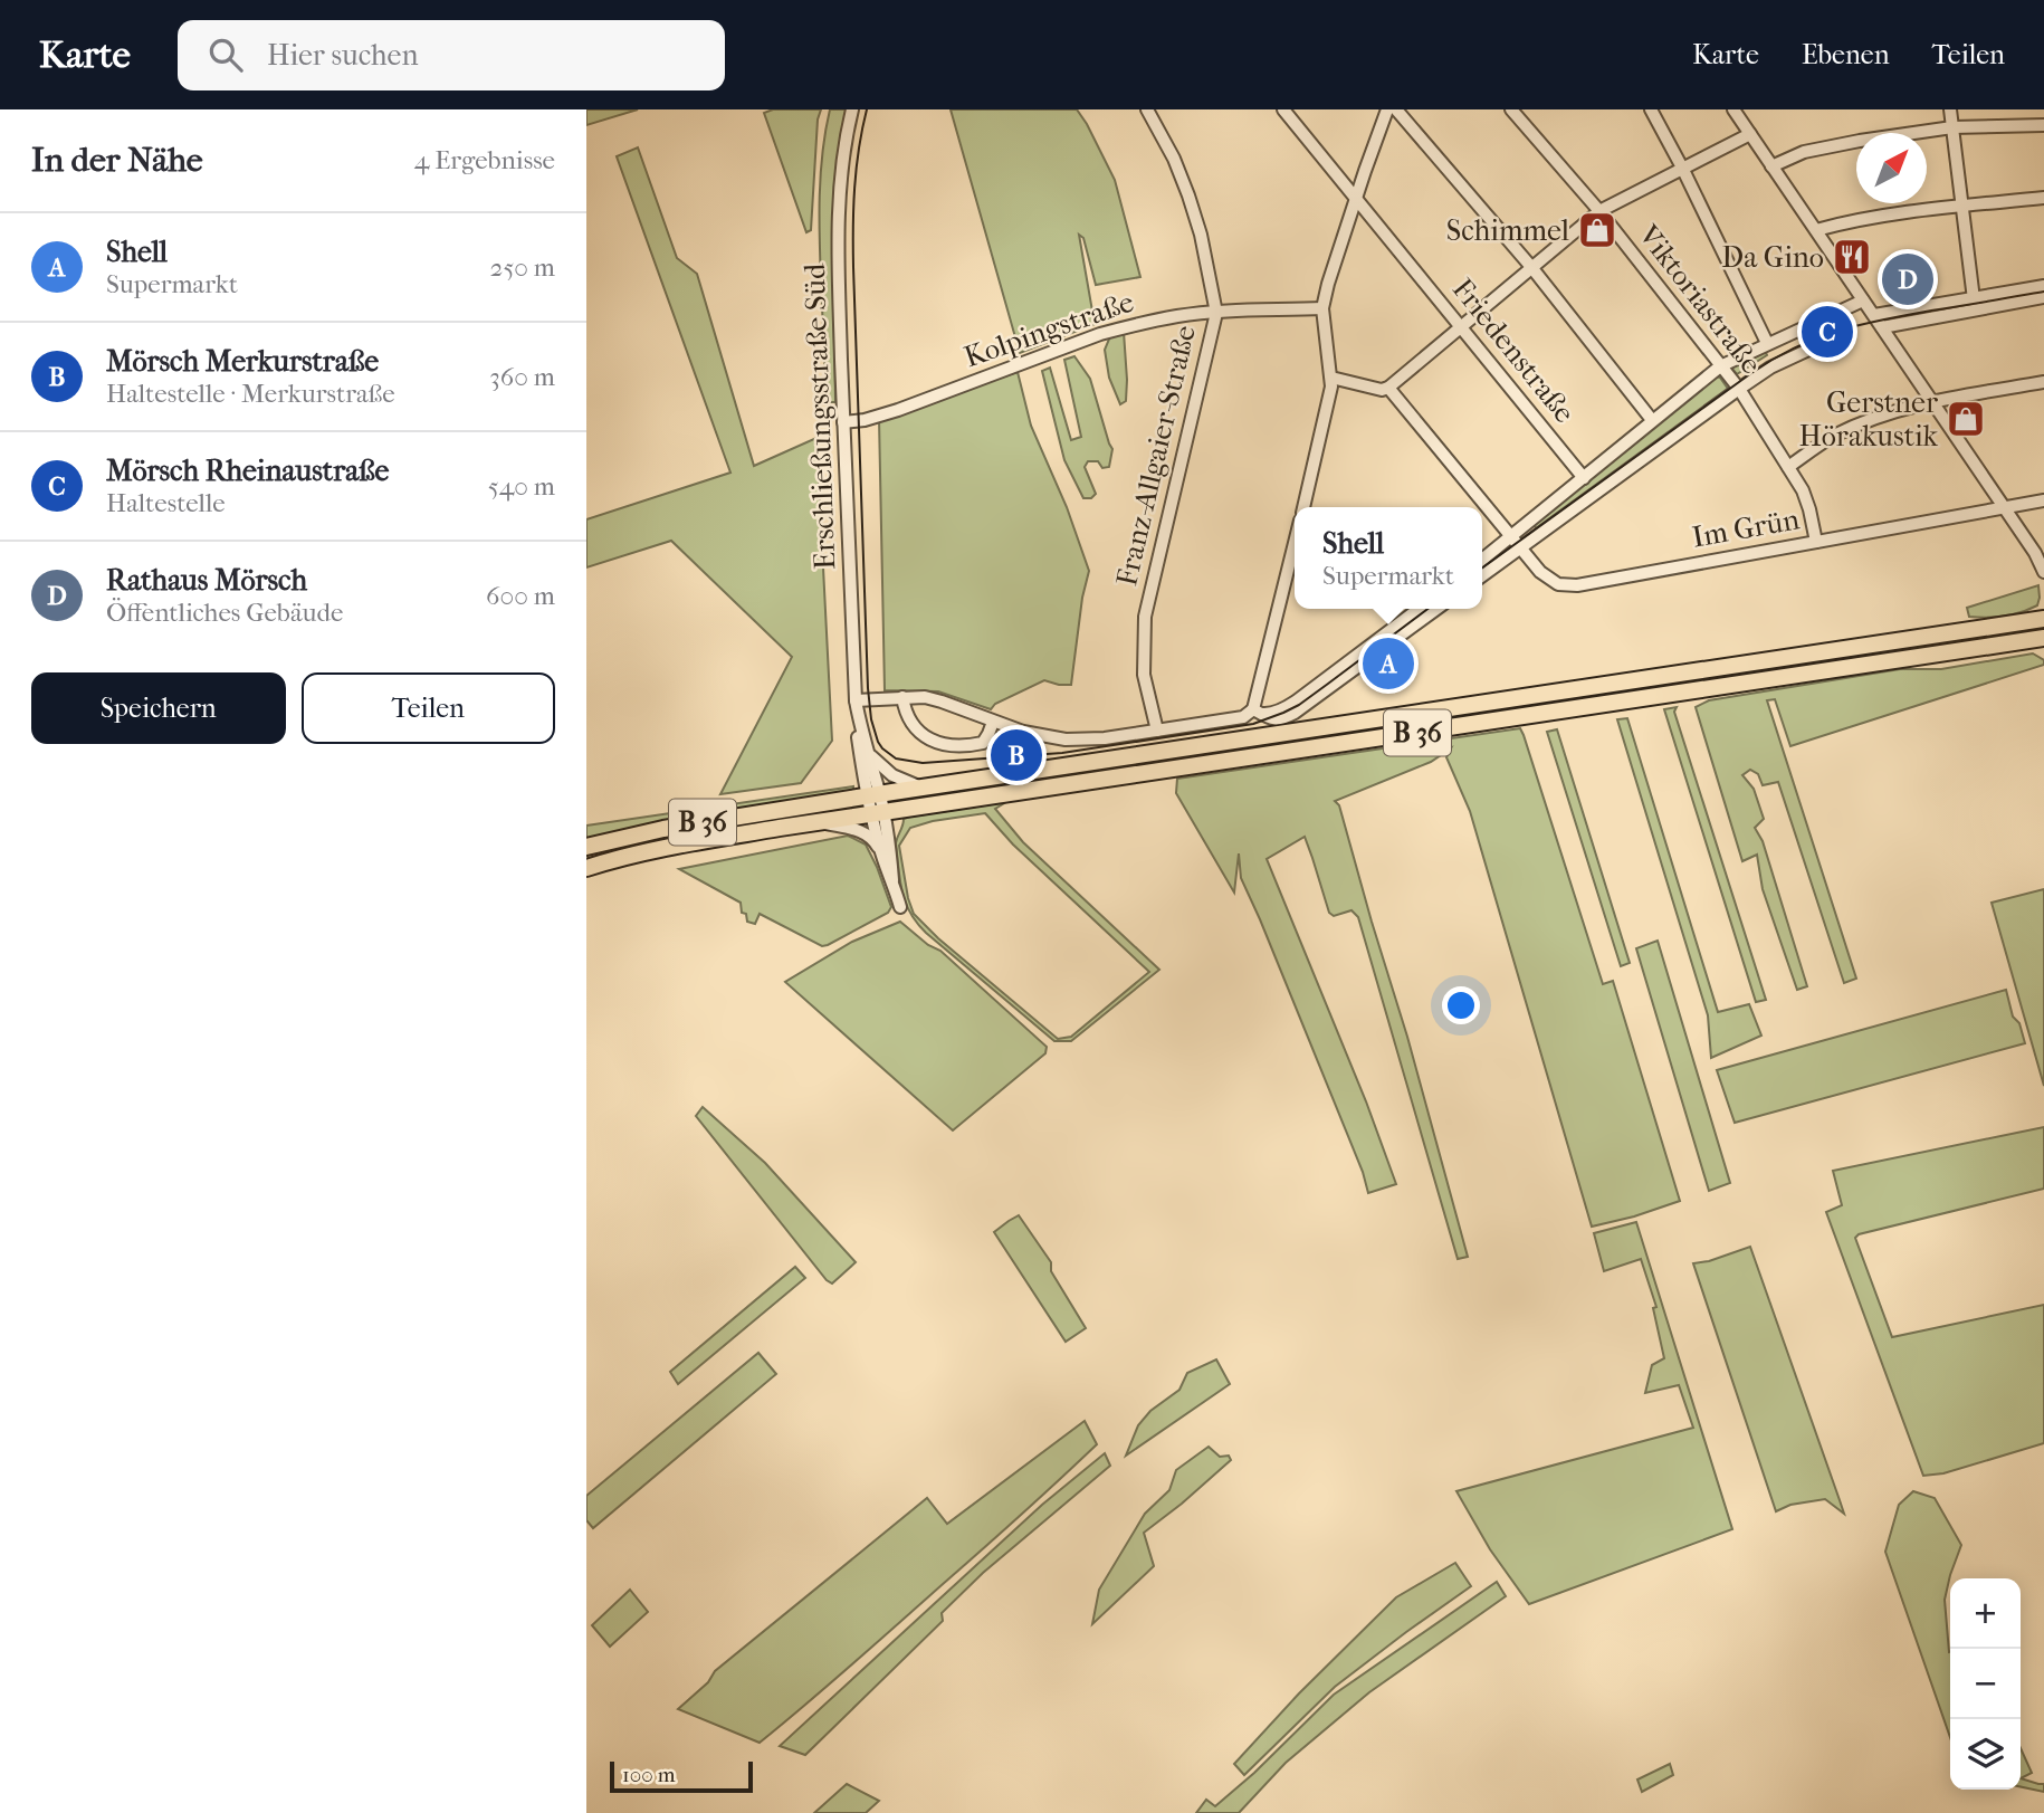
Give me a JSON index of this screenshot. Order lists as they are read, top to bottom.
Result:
{
  "streets": {
    "main road": ["B 36"],
    "street": [
      "Viktoriastraße",
      "Kolpingstraße",
      "Friedenstraße",
      "Erschließungsstraße Süd",
      "Franz-Allgaier-Straße",
      "Im Grün"
    ]
  },
  "crossings": [
    ["Viktoriastraße", "Im Grün"],
    ["Kolpingstraße", "Erschließungsstraße Süd"],
    ["Kolpingstraße", "Franz-Allgaier-Straße"],
    ["Erschließungsstraße Süd", "B 36"]
  ],
  "places": {
    "shop": ["Schimmel", "Gerstner Hörakustik"],
    "restaurant": ["Da Gino"]
  },
  "scale_bar": "100 m",
  "north": "top right",
  "page": {
    "header": "Karte",
    "search": "Hier suchen",
    "nav": ["Karte", "Ebenen", "Teilen"],
    "heading": ["In der Nähe", "4 Ergebnisse"],
    "list": [
      {
        "mark": "A",
        "name": "Shell",
        "note": "Supermarkt",
        "value": "250 m"
      },
      {
        "mark": "B",
        "name": "Mörsch Merkurstraße",
        "note": "Haltestelle · Merkurstraße",
        "value": "360 m"
      },
      {
        "mark": "C",
        "name": "Mörsch Rheinaustraße",
        "note": "Haltestelle",
        "value": "540 m"
      },
      {
        "mark": "D",
        "name": "Rathaus Mörsch",
        "note": "Öffentliches Gebäude",
        "value": "600 m"
      }
    ],
    "pins": [
      "D",
      "C",
      "A",
      "B"
    ],
    "popup": ["Shell", "Supermarkt"],
    "buttons": ["Speichern", "Teilen"],
    "map_buttons": ["+", "−"],
    "scale": "100 m"
  }
}
